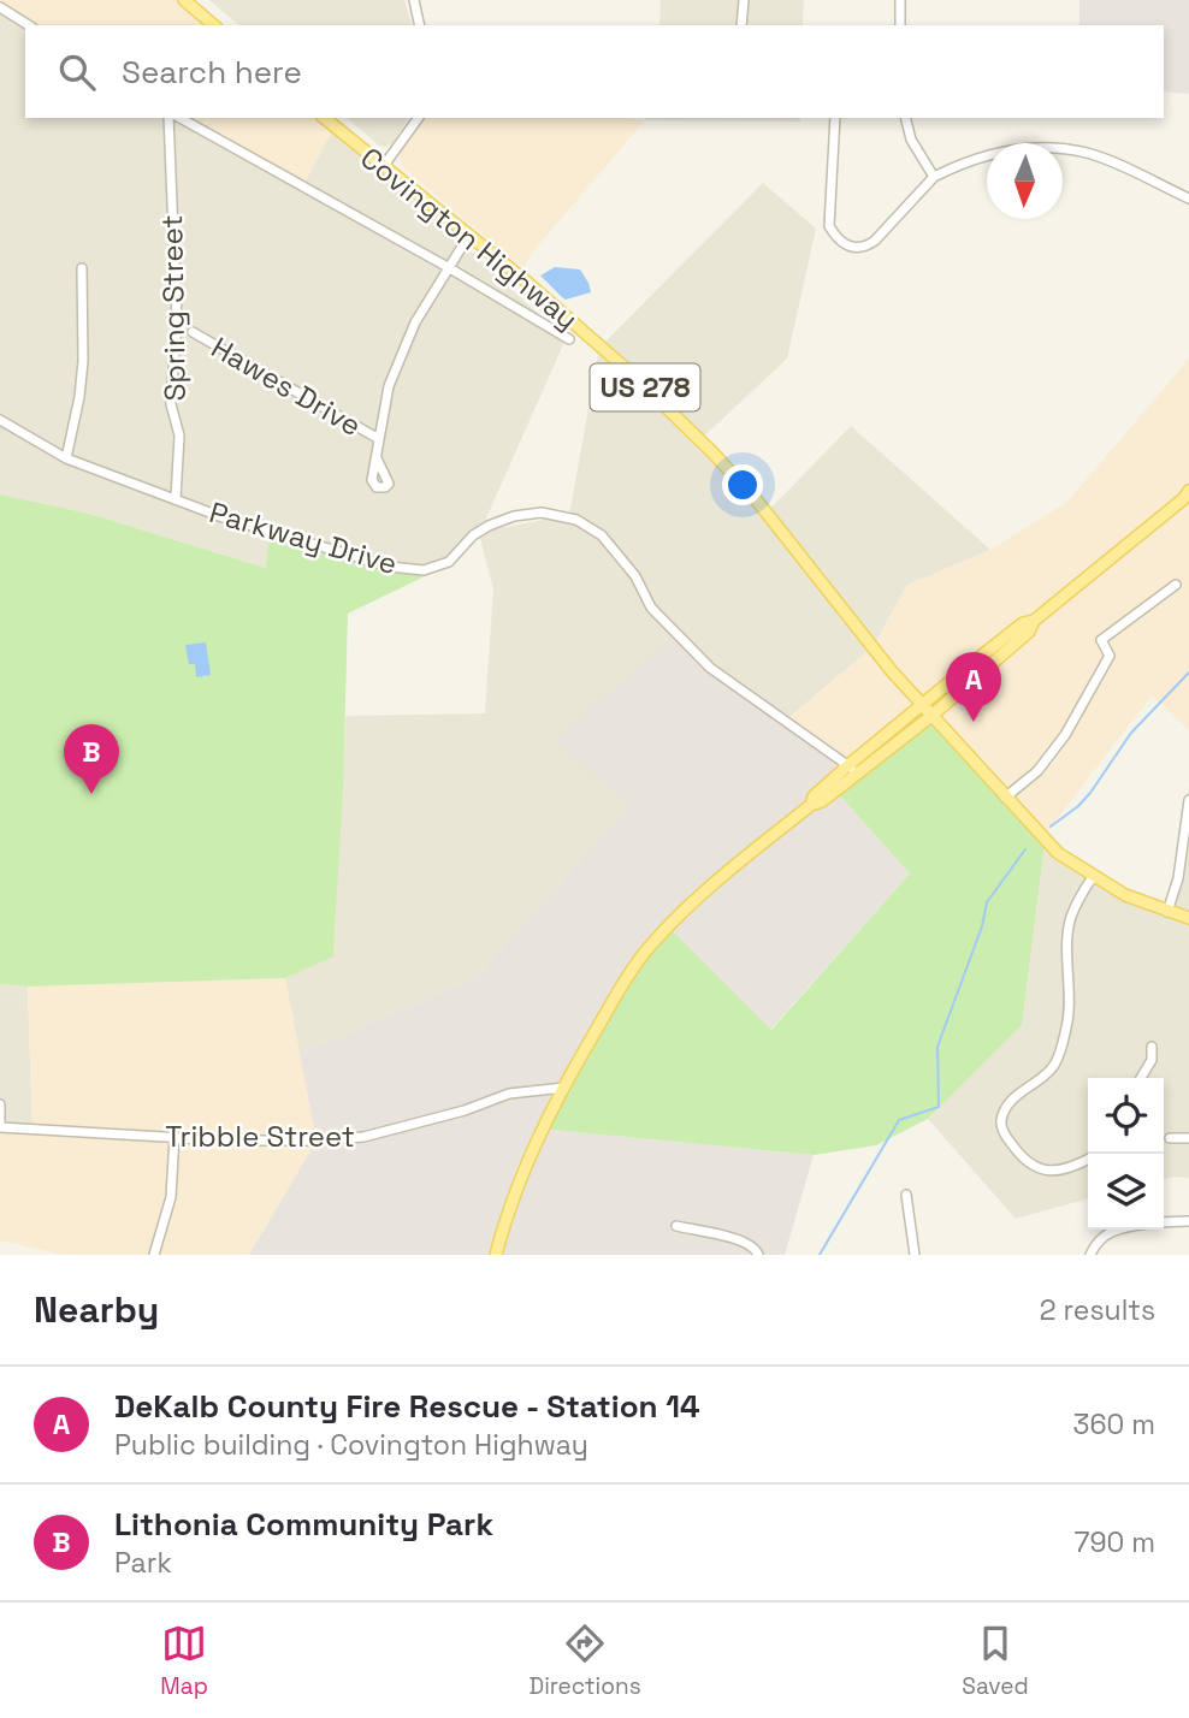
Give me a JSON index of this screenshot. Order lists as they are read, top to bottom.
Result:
{
  "streets": {
    "main road": ["Covington Highway", "US 278"],
    "street": [
      "Spring Street",
      "Hawes Drive",
      "Parkway Drive",
      "Tribble Street"
    ]
  },
  "crossings": [
    ["Spring Street", "Parkway Drive"]
  ],
  "north": "bottom",
  "page": {
    "search": "Search here",
    "pins": ["A", "B"],
    "heading": ["Nearby", "2 results"],
    "list": [
      {
        "mark": "A",
        "name": "DeKalb County Fire Rescue - Station 14",
        "note": "Public building · Covington Highway",
        "value": "360 m"
      },
      {
        "mark": "B",
        "name": "Lithonia Community Park",
        "note": "Park",
        "value": "790 m"
      }
    ],
    "nav": ["Map", "Directions", "Saved"]
  }
}
